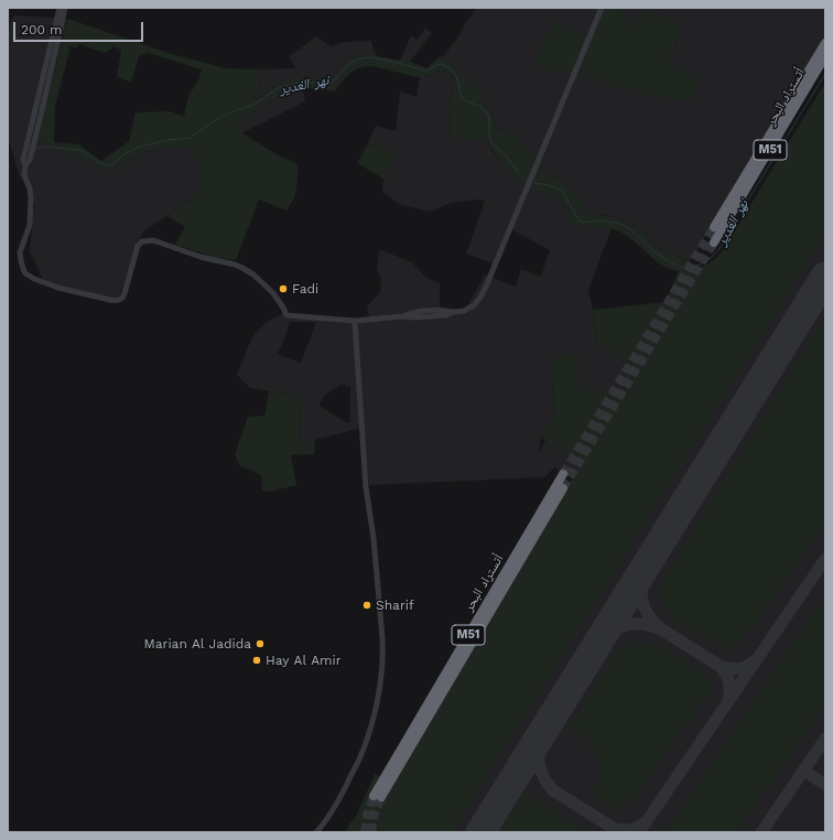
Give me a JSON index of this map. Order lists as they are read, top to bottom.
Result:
{
  "streets": {
    "highway": ["أتستراد البحر", "M51"]
  },
  "water": ["نهر الغدير"],
  "places": [
    "Fadi",
    "Sharif",
    "Marian Al Jadida",
    "Hay Al Amir"
  ],
  "scale_bar": "200 m"
}
